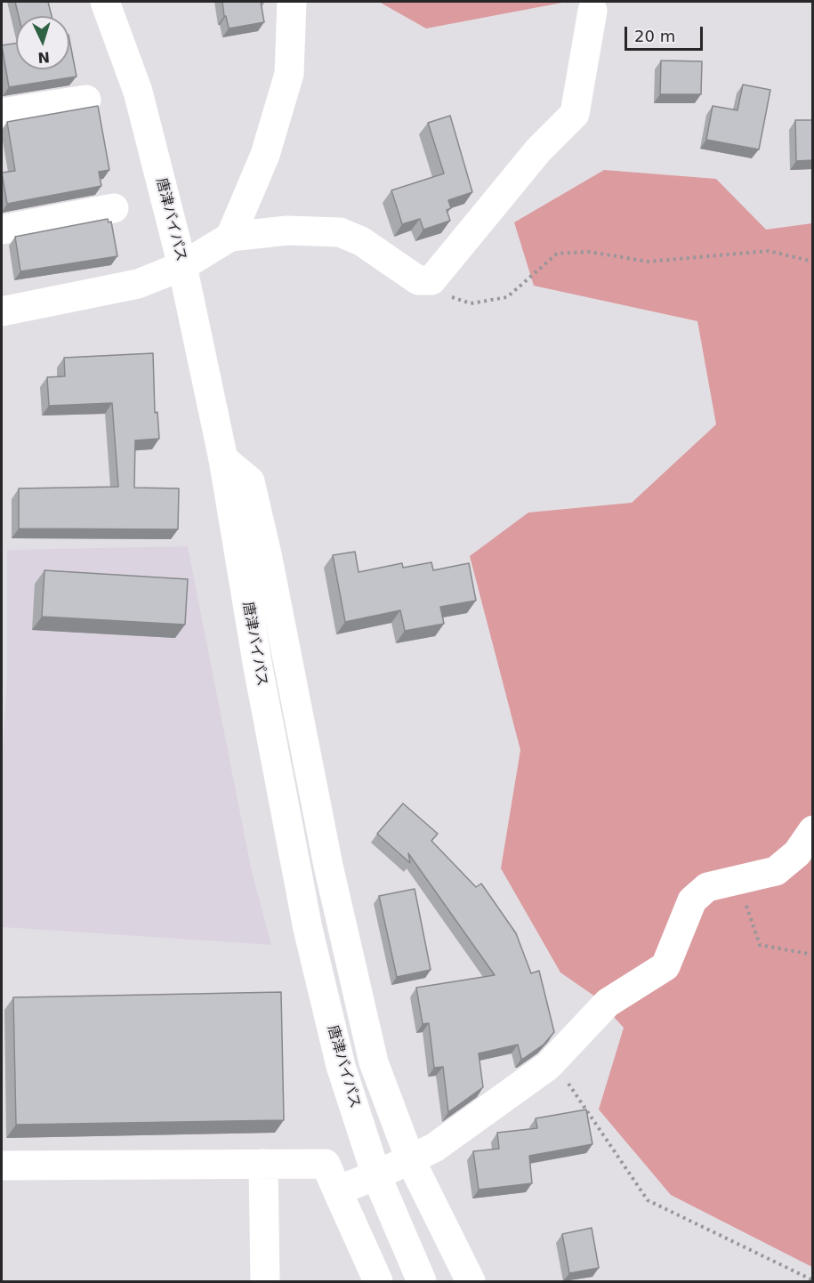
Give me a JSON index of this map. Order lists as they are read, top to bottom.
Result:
{
  "streets": {
    "main road": ["唐津バイパス"]
  },
  "scale_bar": "20 m",
  "north": "bottom"
}
